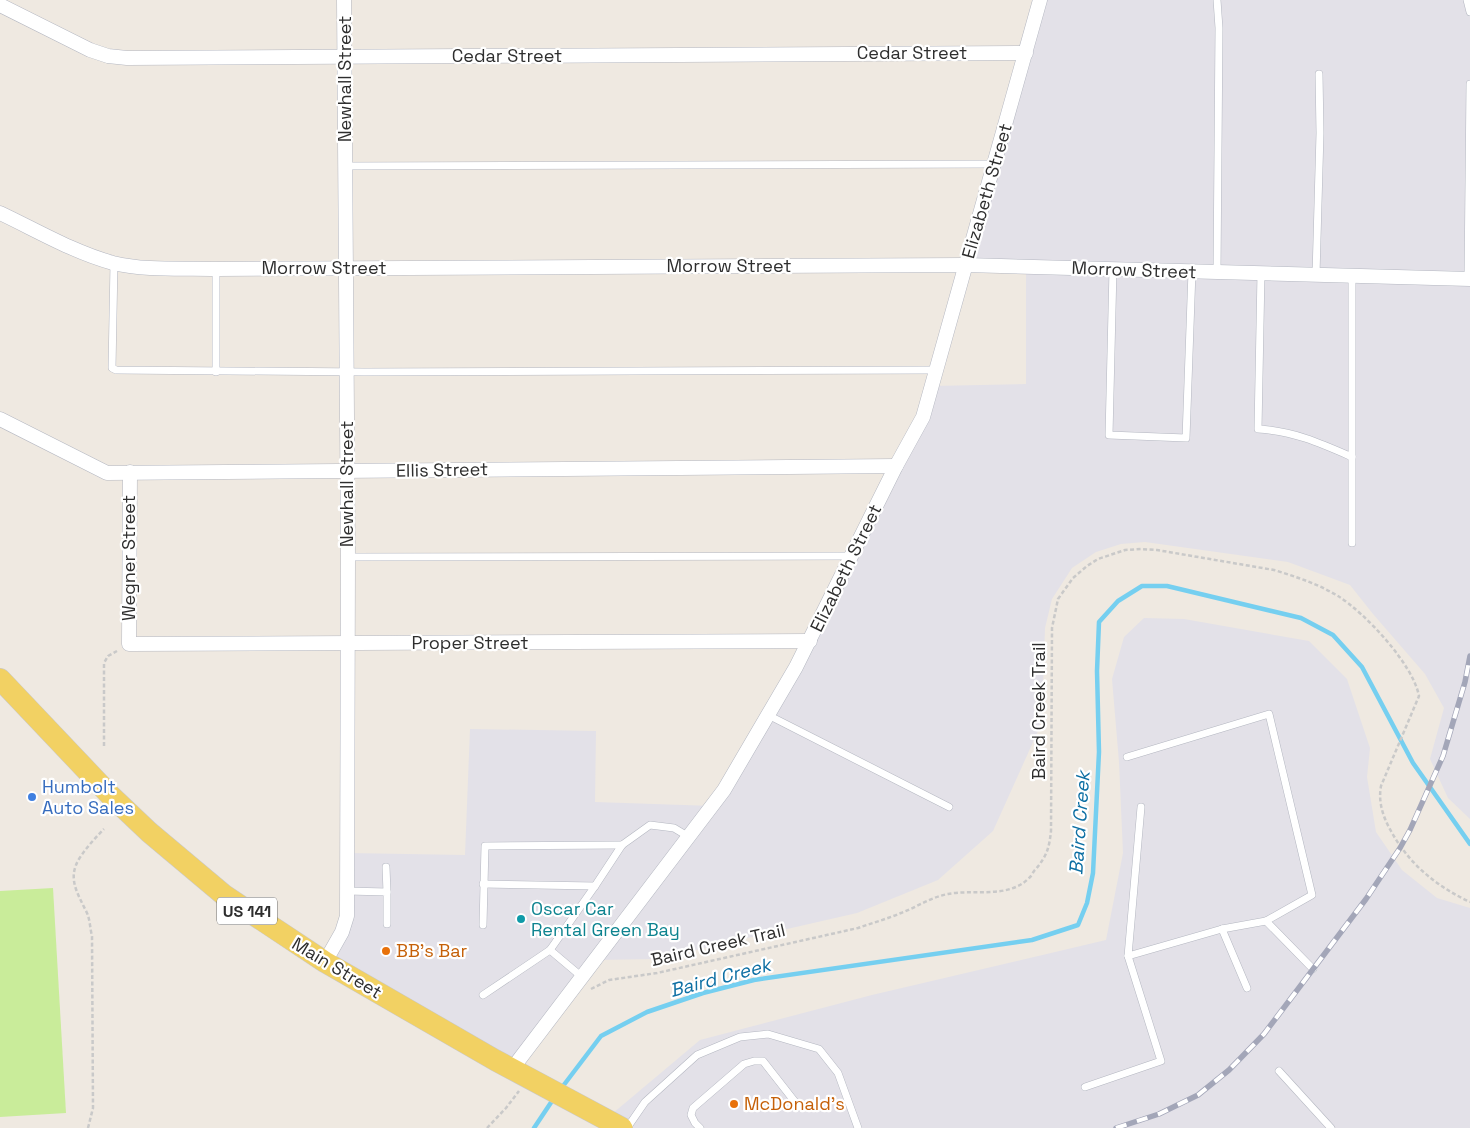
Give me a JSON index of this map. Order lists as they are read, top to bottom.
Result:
{
  "streets": {
    "main road": ["US 141", "Main Street"],
    "street": [
      "Cedar Street",
      "Newhall Street",
      "Elizabeth Street",
      "Morrow Street",
      "Ellis Street",
      "Wegner Street",
      "Proper Street"
    ],
    "path": ["Baird Creek Trail"]
  },
  "crossings": [
    ["Cedar Street", "Newhall Street"],
    ["Cedar Street", "Elizabeth Street"],
    ["Newhall Street", "Morrow Street"],
    ["Newhall Street", "Ellis Street"],
    ["Newhall Street", "Proper Street"],
    ["Newhall Street", "Main Street"],
    ["Elizabeth Street", "Morrow Street"],
    ["Elizabeth Street", "Ellis Street"],
    ["Elizabeth Street", "Proper Street"],
    ["Elizabeth Street", "Main Street"],
    ["Ellis Street", "Wegner Street"],
    ["Wegner Street", "Proper Street"]
  ],
  "water": ["Baird Creek"],
  "places": [
    "Humbolt Auto Sales",
    "Oscar Car Rental Green Bay",
    "BB's Bar",
    "McDonald's"
  ]
}
